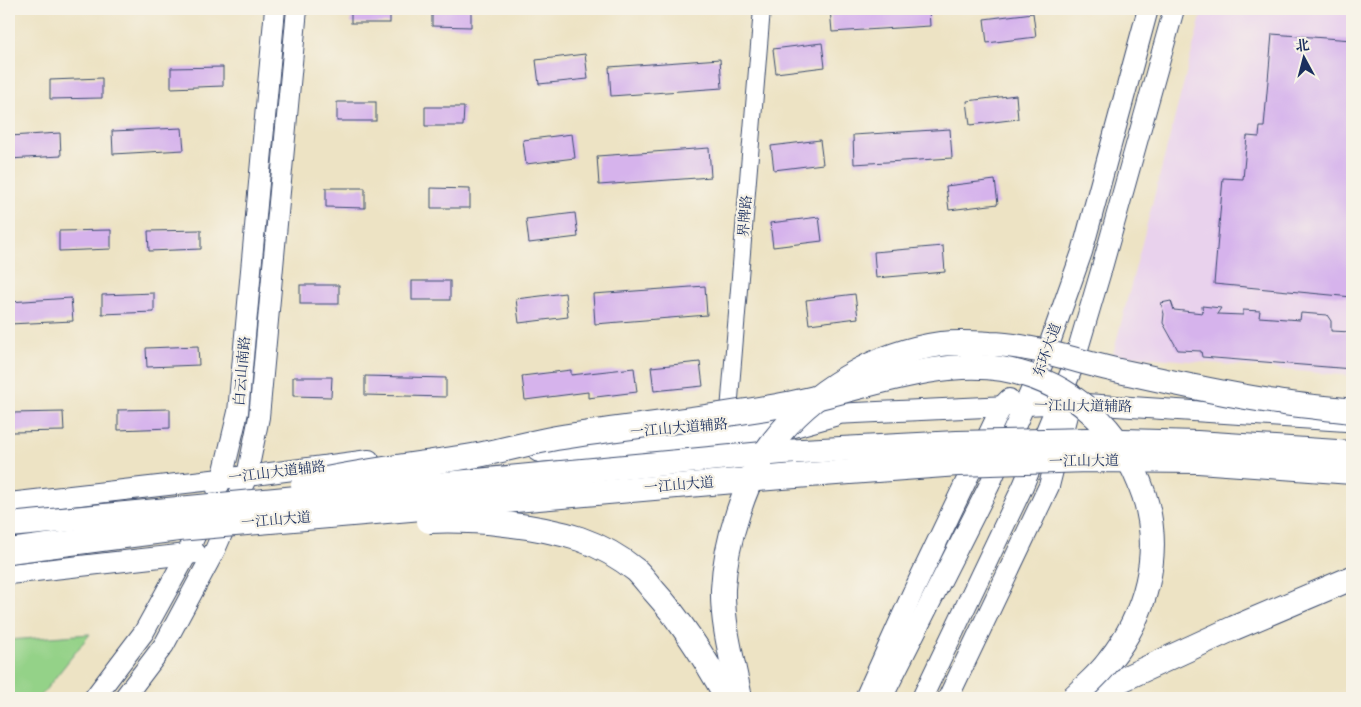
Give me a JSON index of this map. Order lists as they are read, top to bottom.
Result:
{
  "streets": {
    "highway": ["一江山大道"],
    "main road": ["东环大道", "白云山南路", "一江山大道辅路"],
    "street": ["界牌路"]
  },
  "crossings": [
    ["界牌路", "一江山大道辅路"],
    ["东环大道", "一江山大道辅路"],
    ["白云山南路", "一江山大道辅路"]
  ],
  "north": "top"
}
